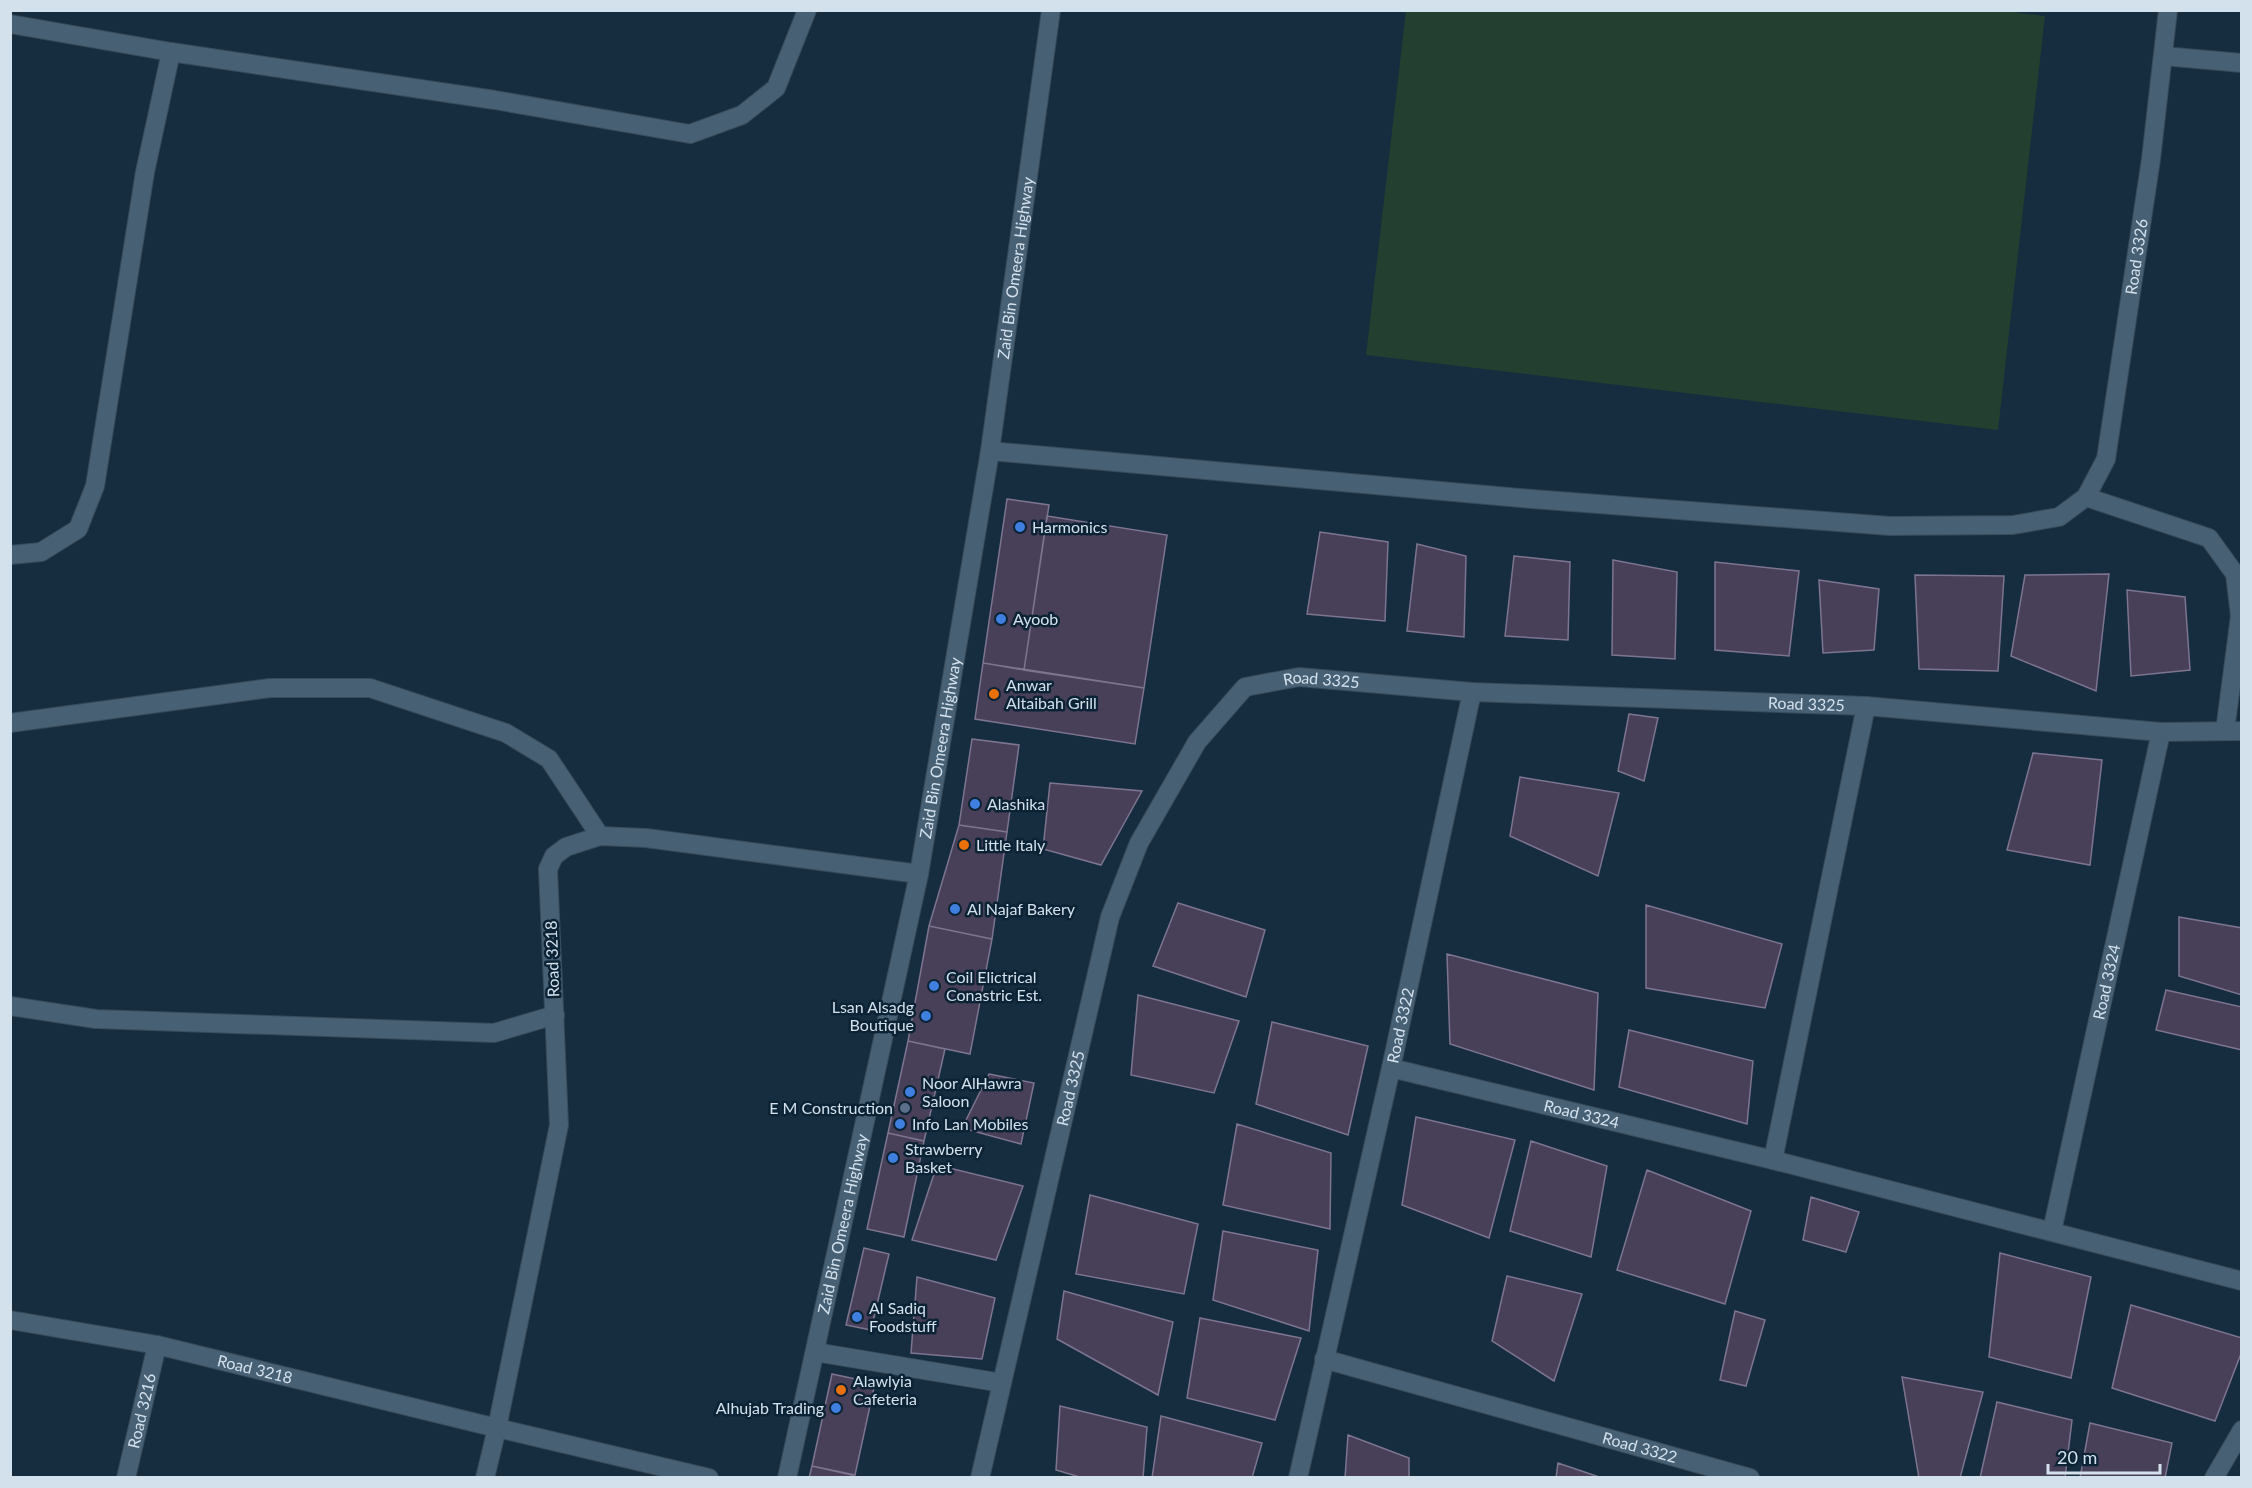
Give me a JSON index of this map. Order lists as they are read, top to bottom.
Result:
{
  "streets": {
    "street": [
      "Road 3326",
      "Zaid Bin Omeera Highway",
      "Road 3325",
      "Road 3218",
      "Road 3324",
      "Road 3322",
      "Road 3216"
    ]
  },
  "crossings": [
    ["Zaid Bin Omeera Highway", "Road 3218"],
    ["Road 3325", "Road 3324"],
    ["Road 3325", "Road 3322"],
    ["Road 3218", "Road 3216"],
    ["Road 3324", "Road 3322"]
  ],
  "places": [
    "Harmonics",
    "Ayoob",
    "Anwar Altaibah Grill",
    "Alashika",
    "Little Italy",
    "Al Najaf Bakery",
    "Coil Elictrical Conastric Est.",
    "Lsan Alsadg Boutique",
    "Noor AlHawra Saloon",
    "E M Construction",
    "Info Lan Mobiles",
    "Strawberry Basket",
    "Al Sadiq Foodstuff",
    "Alawlyia Cafeteria",
    "Alhujab Trading"
  ],
  "scale_bar": "20 m"
}
